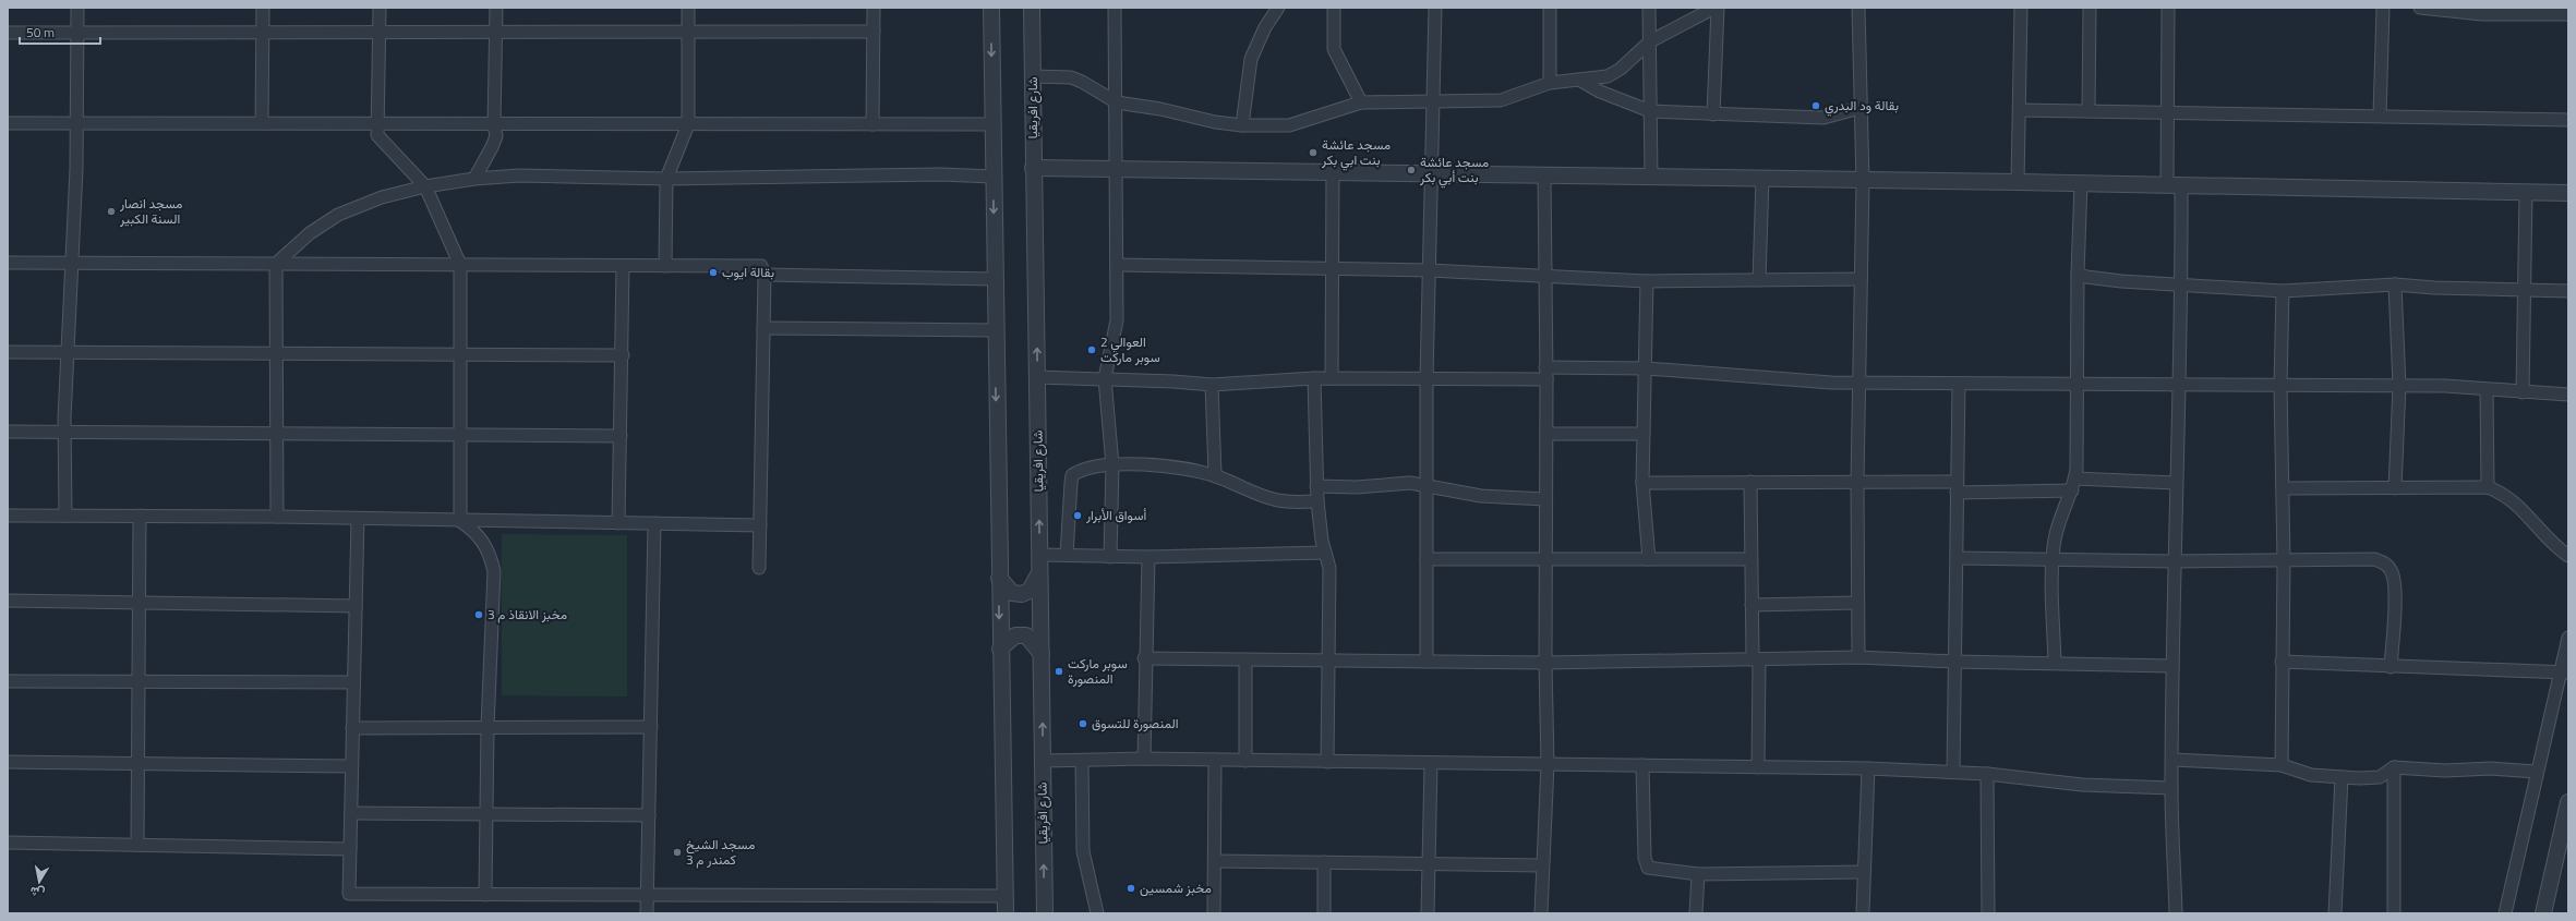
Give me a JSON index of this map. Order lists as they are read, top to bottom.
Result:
{
  "streets": {
    "street": ["شارع افريقيا"]
  },
  "places": [
    "بقالة ود البدري",
    "مسجد عائشة بنت ابي بكر",
    "مسجد عائشة بنت أبي بكر",
    "مسجد انصار السنة الكبير",
    "بقالة ايوب",
    "العوالي 2 سوبر ماركت",
    "أسواق الأبرار",
    "مخبز الانقاذ م 3",
    "سوبر ماركت المنصورة",
    "المنصورة للتسوق",
    "مسجد الشيخ كمندر م 3",
    "مخبز شمسين"
  ],
  "scale_bar": "50 m",
  "north": "bottom"
}
